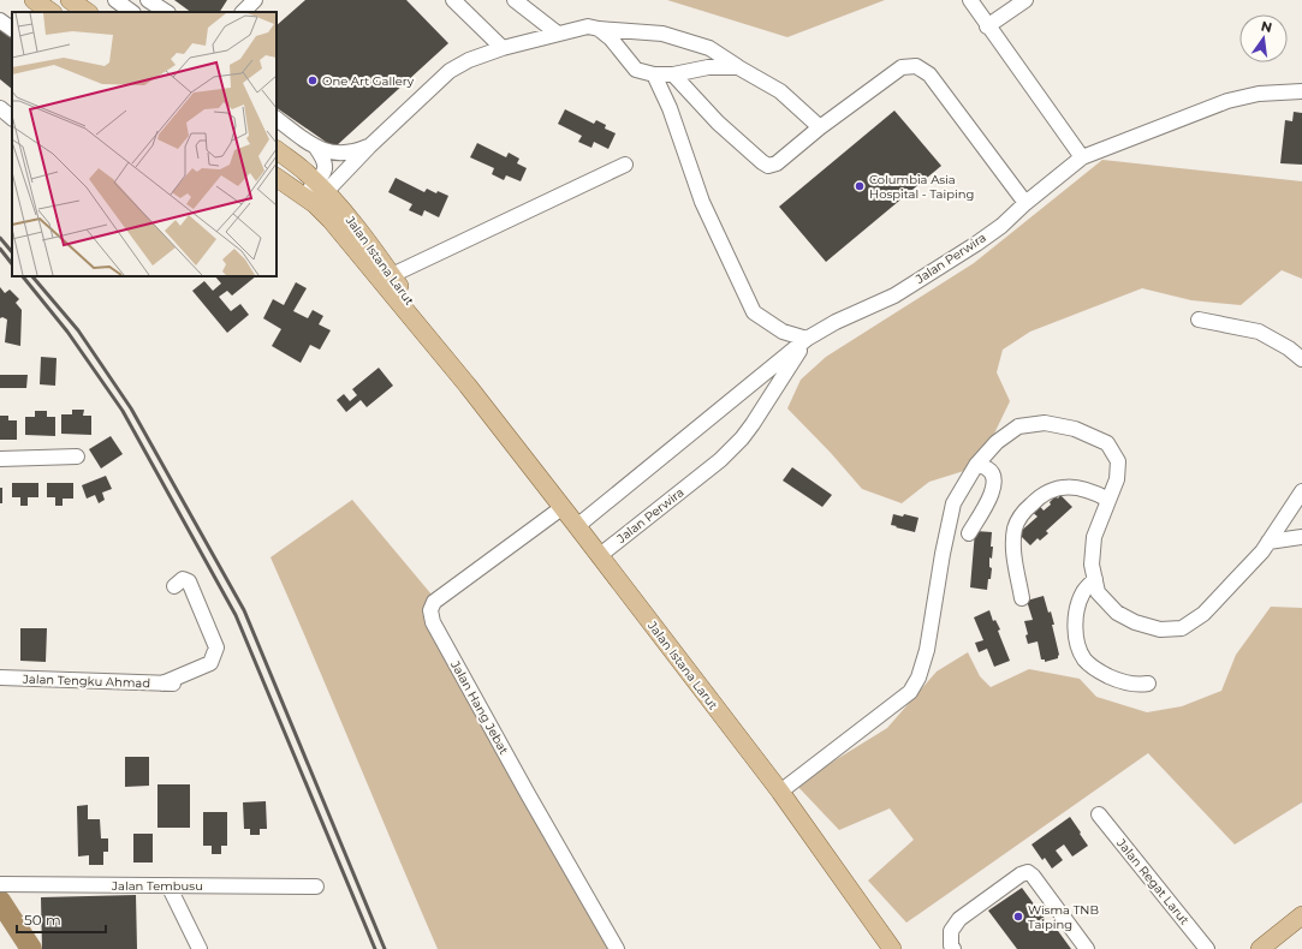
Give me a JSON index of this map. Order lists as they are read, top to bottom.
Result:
{
  "streets": {
    "main road": ["Jalan Istana Larut"],
    "street": [
      "Jalan Perwira",
      "Jalan Tengku Ahmad",
      "Jalan Hang Jebat",
      "Jalan Regat Larut",
      "Jalan Tembusu"
    ]
  },
  "crossings": [
    ["Jalan Perwira", "Jalan Istana Larut"],
    ["Jalan Istana Larut", "Jalan Hang Jebat"]
  ],
  "places": ["One Art Gallery", "Columbia Asia Hospital - Taiping", "Wisma TNB Taiping"],
  "scale_bar": "50 m",
  "north": "top"
}
